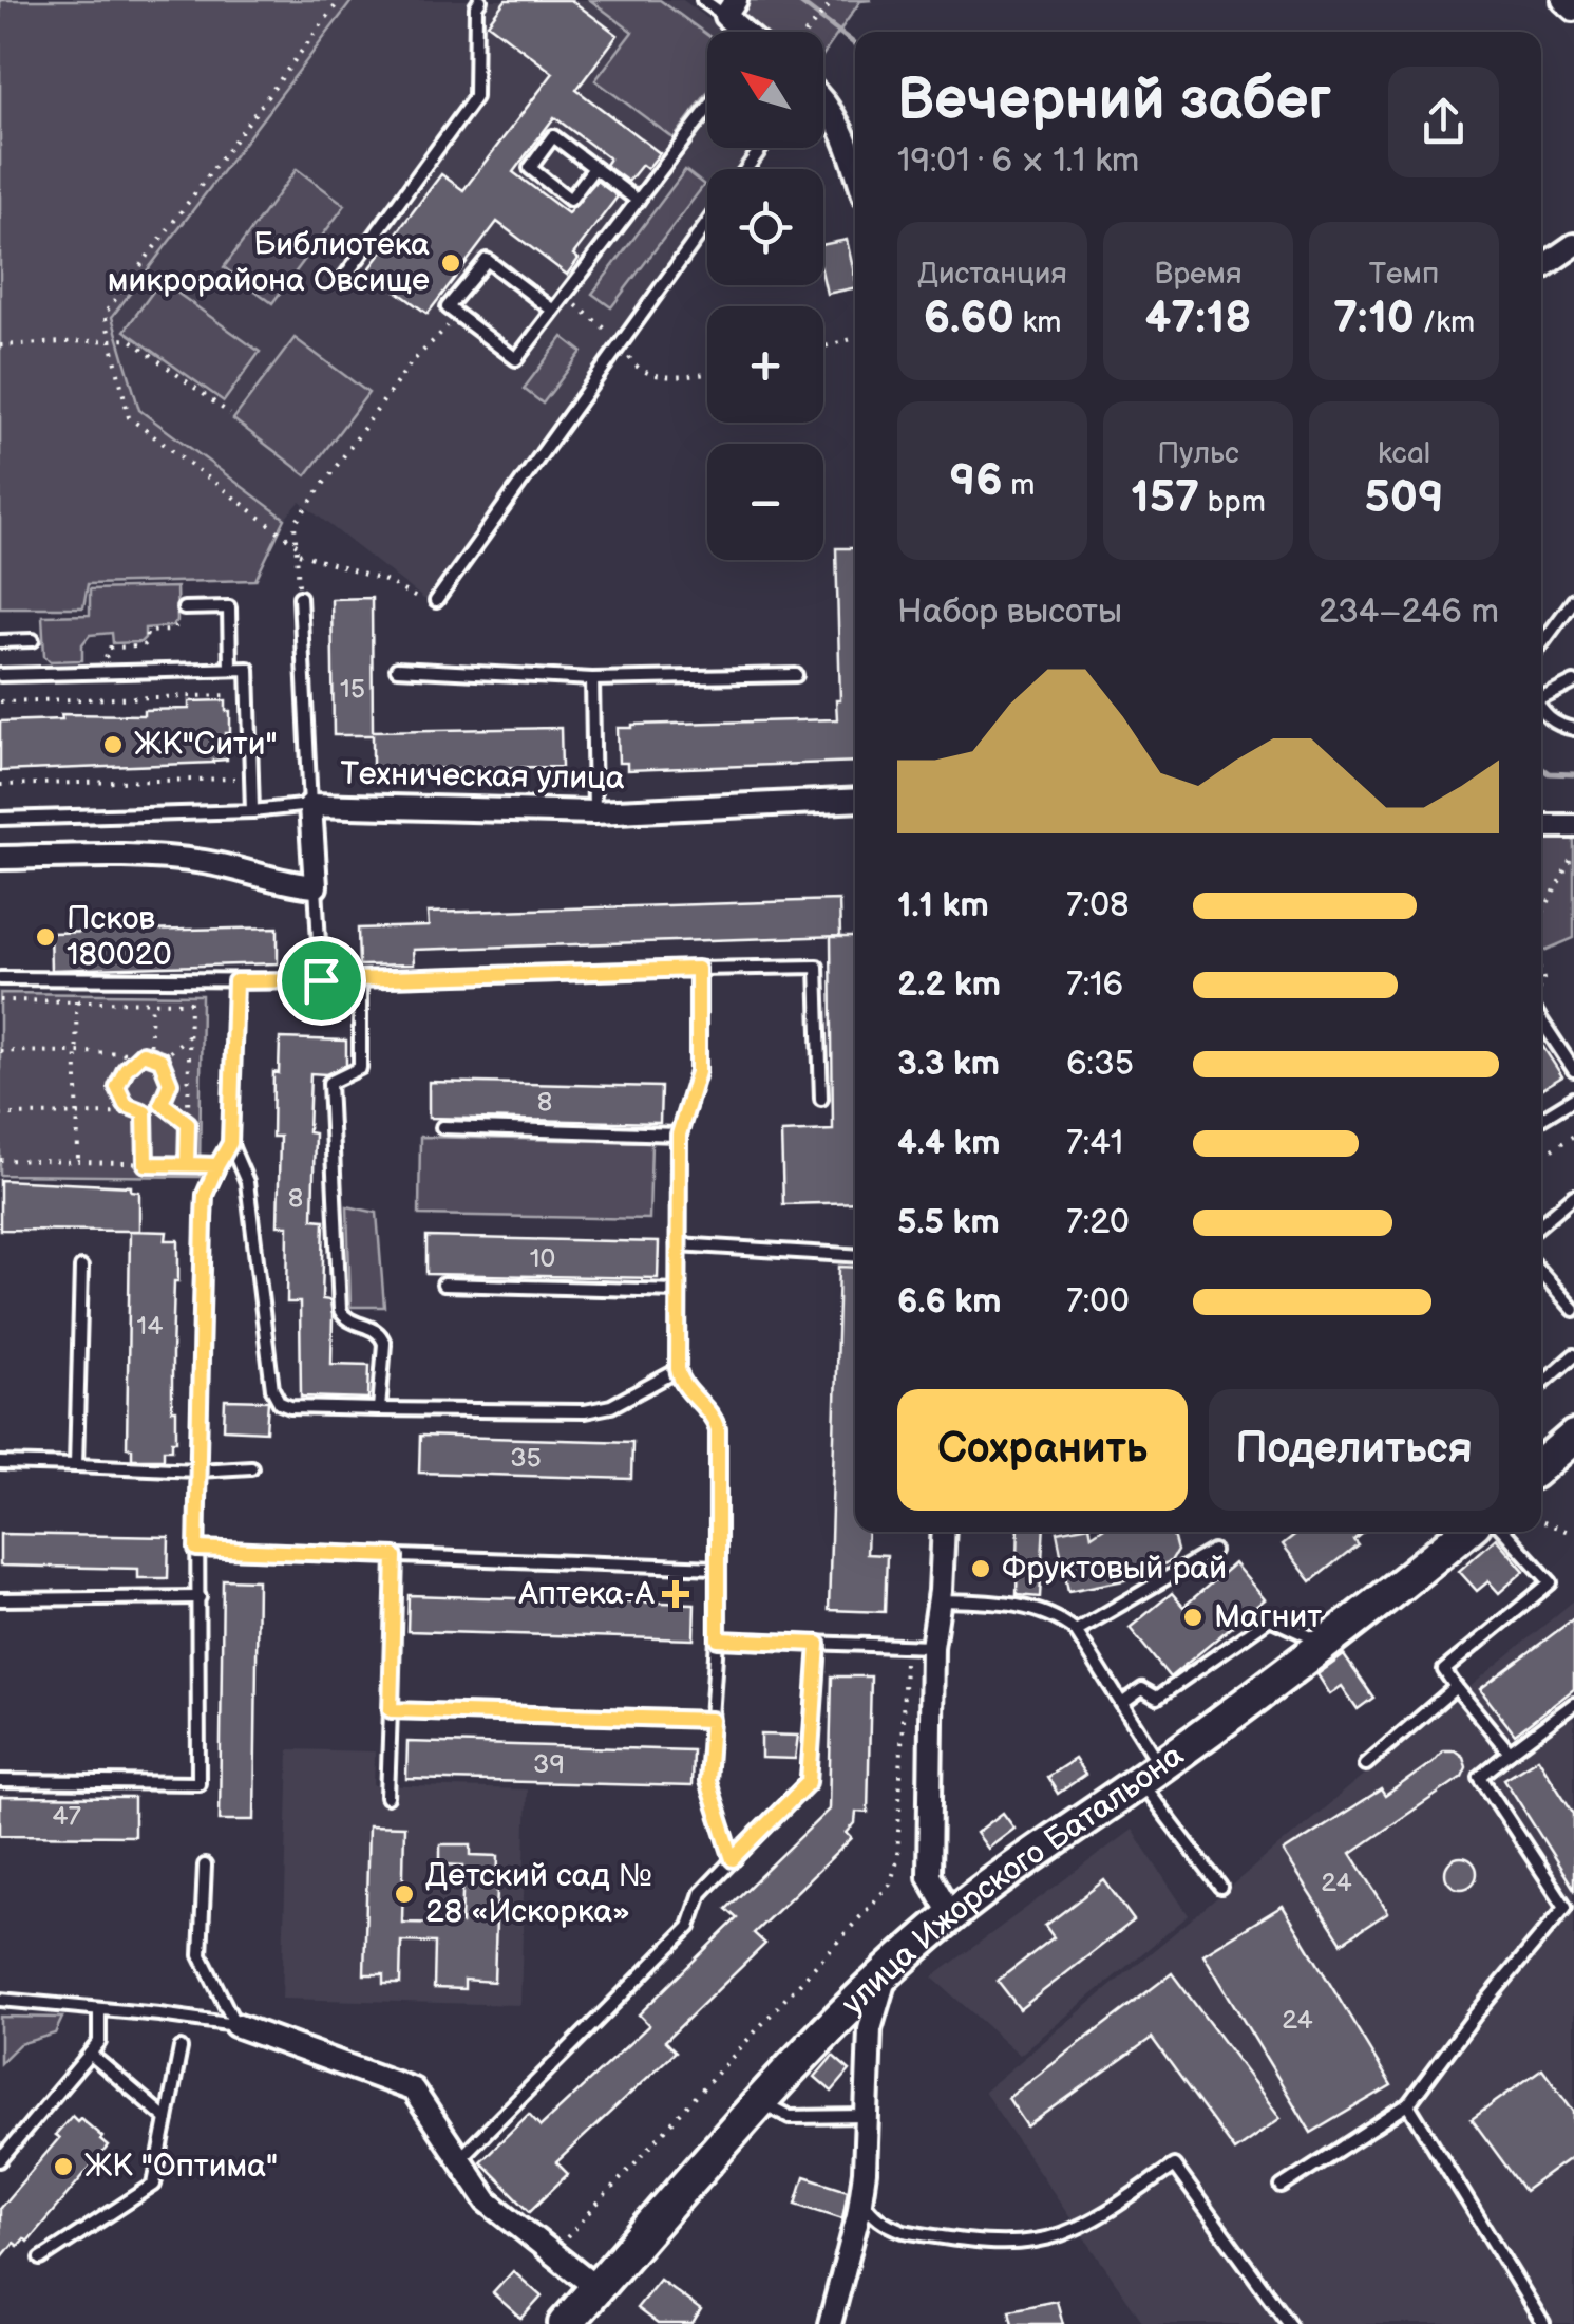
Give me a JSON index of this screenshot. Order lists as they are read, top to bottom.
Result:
{
  "streets": {
    "street": ["Техническая улица", "улица Ижорского Батальона"]
  },
  "places": {
    "other": [
      "Библиотека микрорайона Овсище",
      "ЖК\"Сити\"",
      "Псков 180020",
      "Фруктовый рай",
      "Магнит",
      "Детский сад № 28 «Искорка»",
      "ЖК \"Оптима\""
    ],
    "health": ["Аптека-А"]
  },
  "house_numbers": [
    "15",
    "8",
    "8",
    "10",
    "14",
    "35",
    "39",
    "47",
    "24",
    "24"
  ],
  "north": "top left",
  "page": {
    "map_buttons": ["+", "−"],
    "heading": ["Вечерний забег", "19:01 · 6 × 1.1 km"],
    "stats": [
      ["Дистанция", "6.60 km"],
      ["Время", "47:18"],
      ["Темп", "7:10 /km"],
      ["96 m"],
      ["Пульс", "157 bpm"],
      ["kcal", "509"]
    ],
    "chart": ["Набор высоты", "234–246 m"],
    "list": [
      {
        "name": "1.1 km",
        "note": "7:08"
      },
      {
        "name": "2.2 km",
        "note": "7:16"
      },
      {
        "name": "3.3 km",
        "note": "6:35"
      },
      {
        "name": "4.4 km",
        "note": "7:41"
      },
      {
        "name": "5.5 km",
        "note": "7:20"
      },
      {
        "name": "6.6 km",
        "note": "7:00"
      }
    ],
    "buttons": ["Сохранить", "Поделиться"]
  }
}
